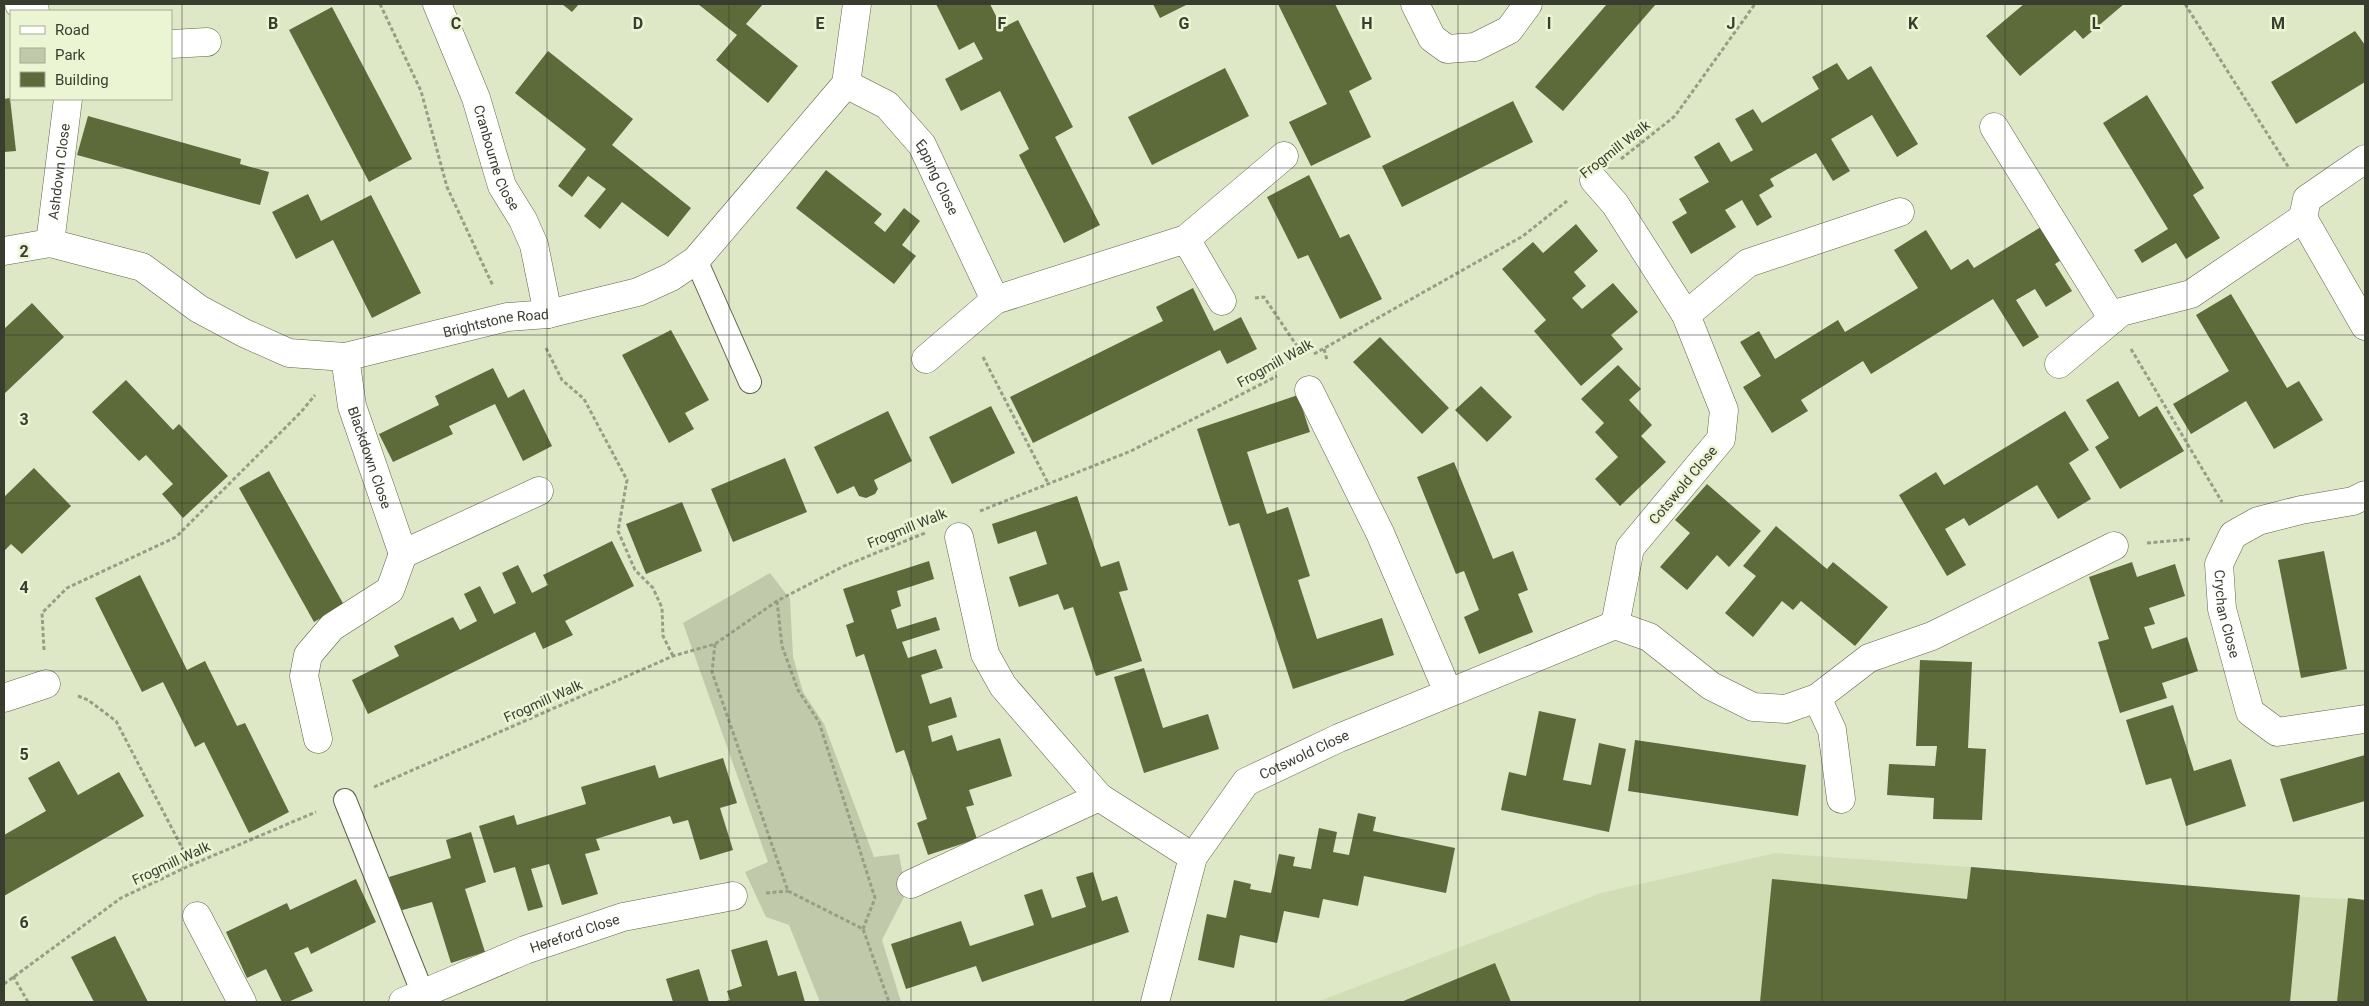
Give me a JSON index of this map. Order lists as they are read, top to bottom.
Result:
{
  "streets": {
    "street": [
      "Cranbourne Close",
      "Ashdown Close",
      "Epping Close",
      "Brightstone Road",
      "Blackdown Close",
      "Cotswold Close",
      "Crychan Close",
      "Hereford Close"
    ],
    "path": ["Frogmill Walk"]
  },
  "crossings": [
    ["Frogmill Walk", "Cotswold Close"],
    ["Cranbourne Close", "Brightstone Road"],
    ["Ashdown Close", "Brightstone Road"],
    ["Epping Close", "Brightstone Road"],
    ["Brightstone Road", "Blackdown Close"]
  ],
  "legend": ["Road", "Park", "Building"],
  "grid": {
    "columns": [
      "B",
      "C",
      "D",
      "E",
      "F",
      "G",
      "H",
      "I",
      "J",
      "K",
      "L",
      "M"
    ],
    "rows": [
      "2",
      "3",
      "4",
      "5",
      "6"
    ]
  }
}
